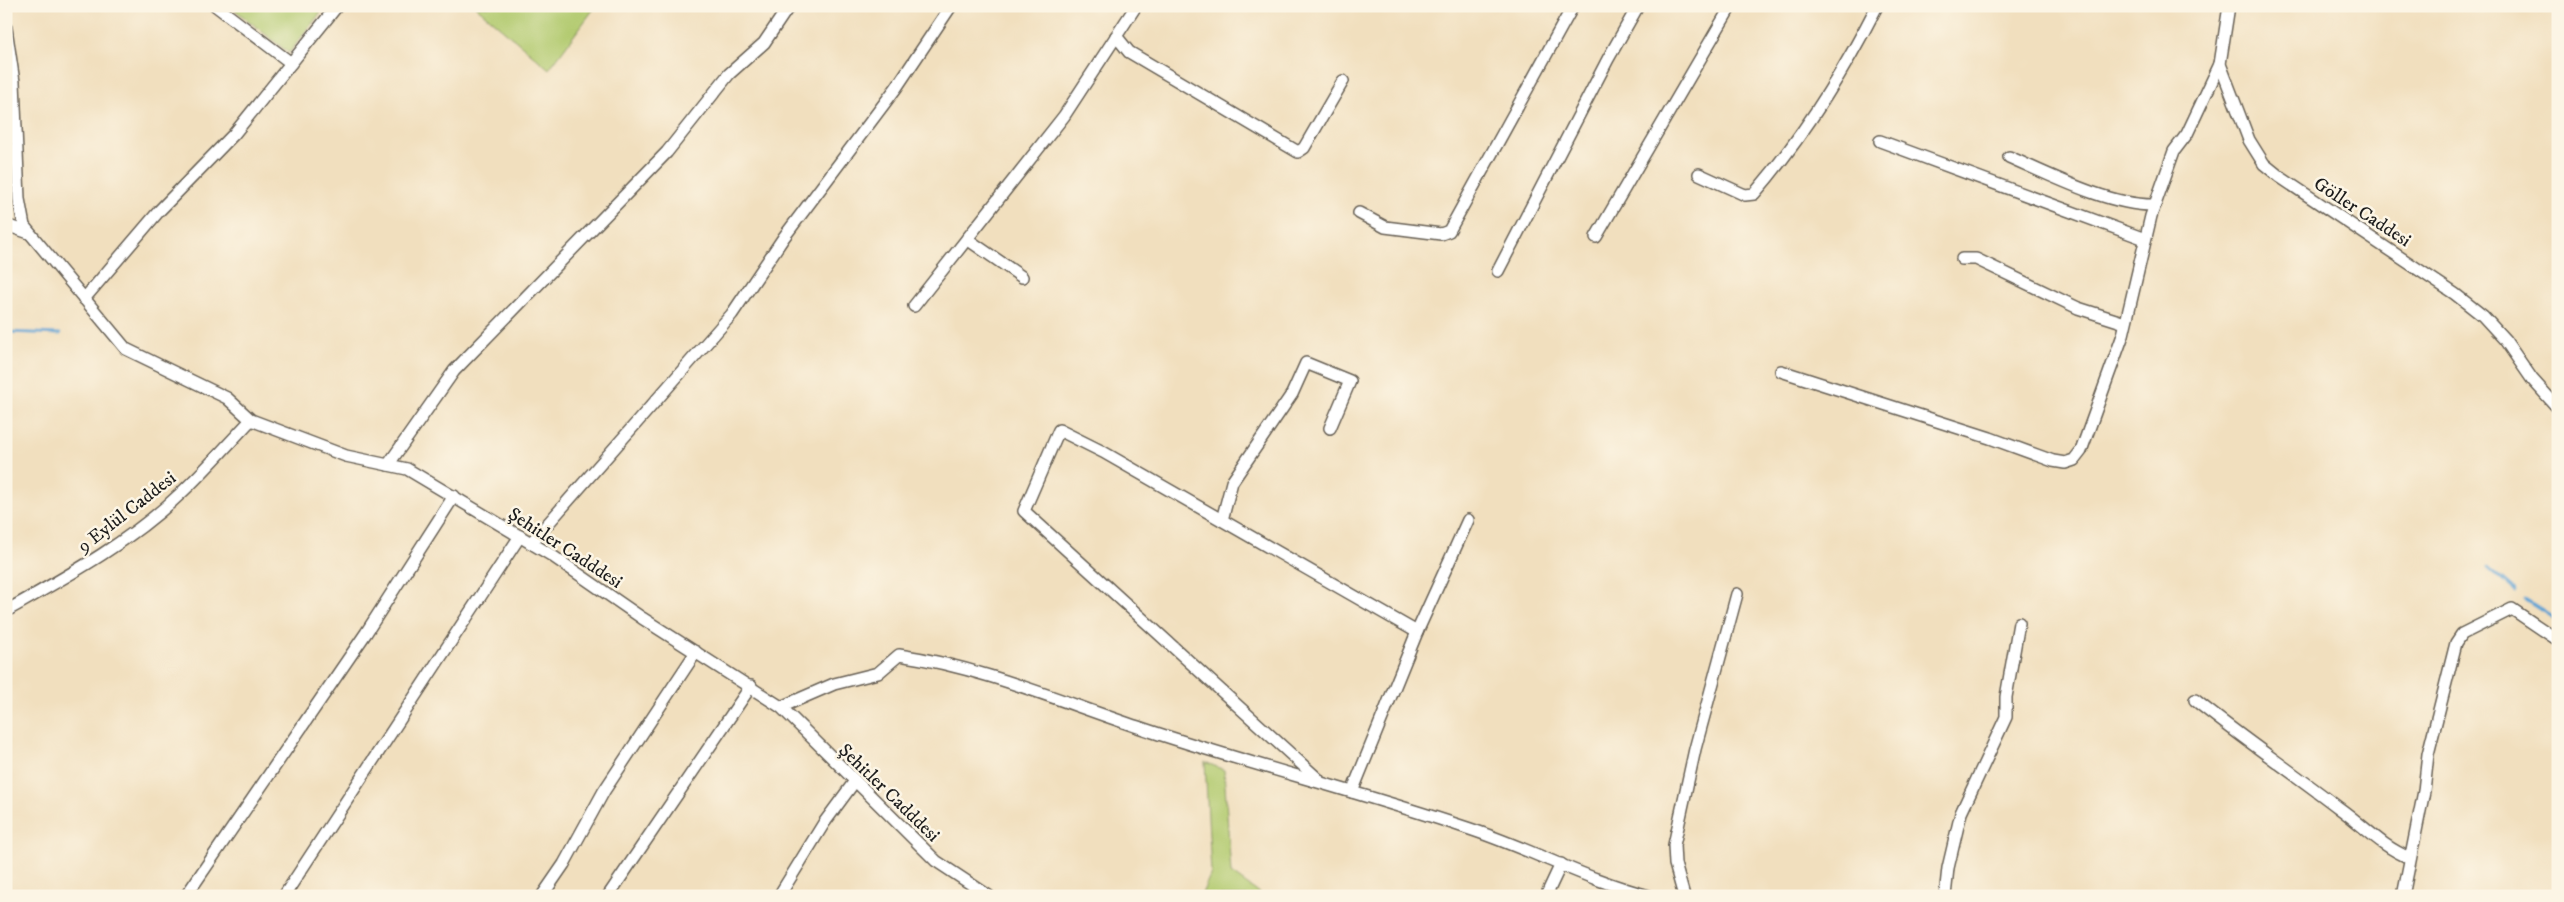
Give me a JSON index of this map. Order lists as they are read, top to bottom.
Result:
{
  "streets": {
    "street": ["Göller Caddesi", "9 Eylül Caddesi", "Şehitler Cadddesi"]
  },
  "crossings": [
    ["9 Eylül Caddesi", "Şehitler Cadddesi"]
  ]
}
